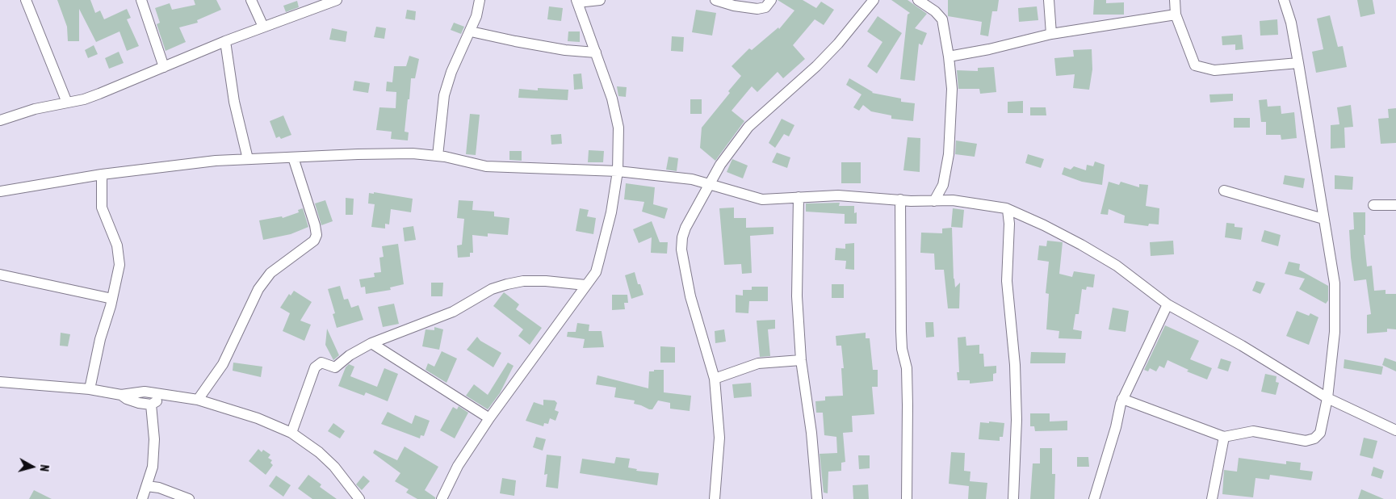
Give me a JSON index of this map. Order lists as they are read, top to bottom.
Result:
{
  "north": "right"
}
